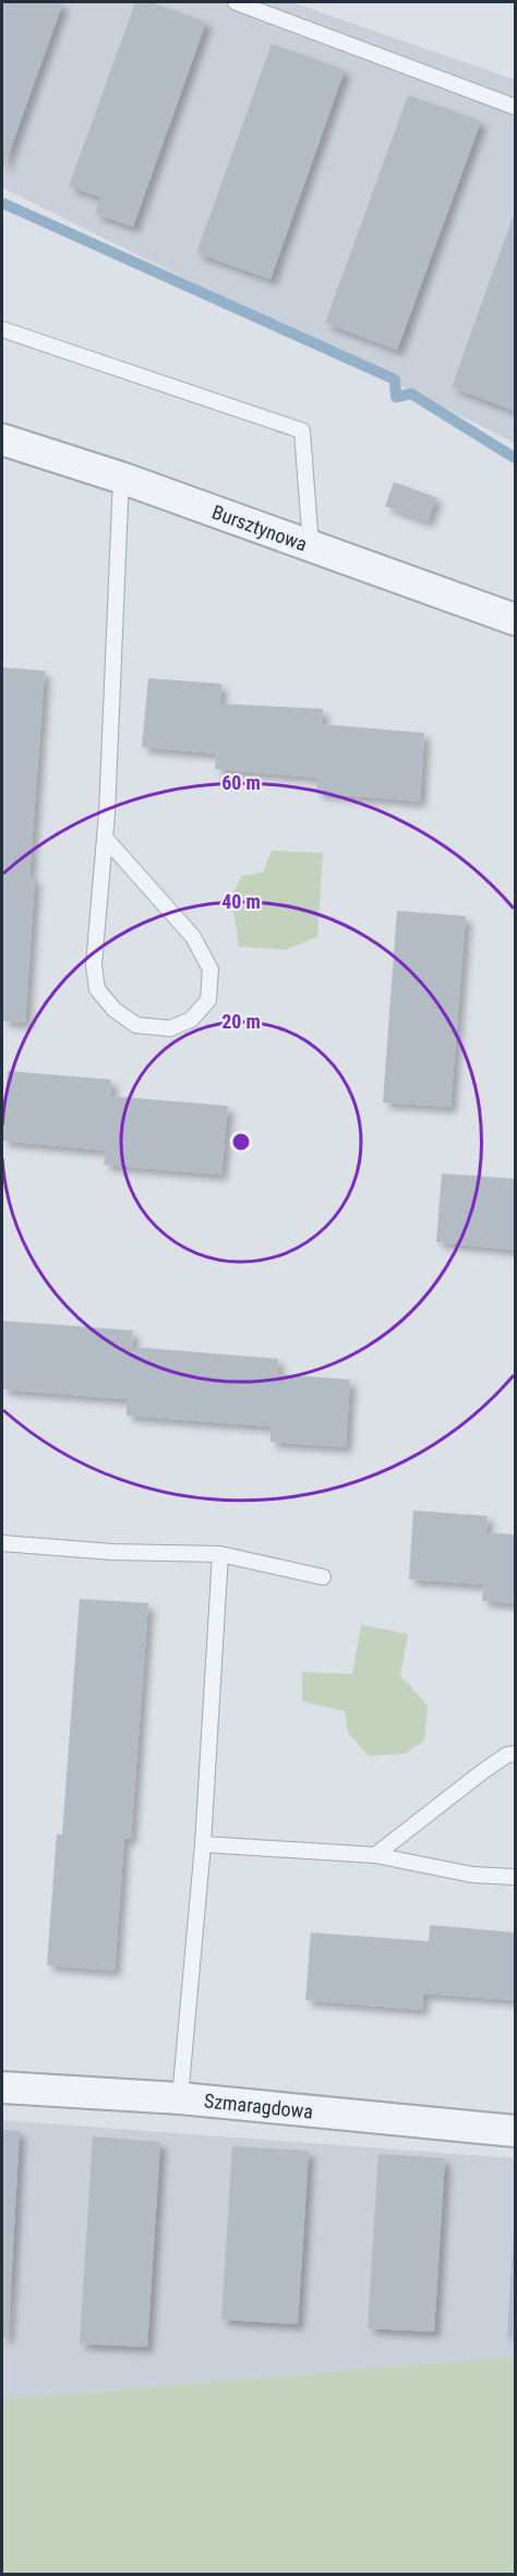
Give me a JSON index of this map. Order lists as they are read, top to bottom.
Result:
{
  "streets": {
    "street": ["Bursztynowa", "Szmaragdowa"]
  },
  "rings": ["60 m", "40 m", "20 m"]
}
